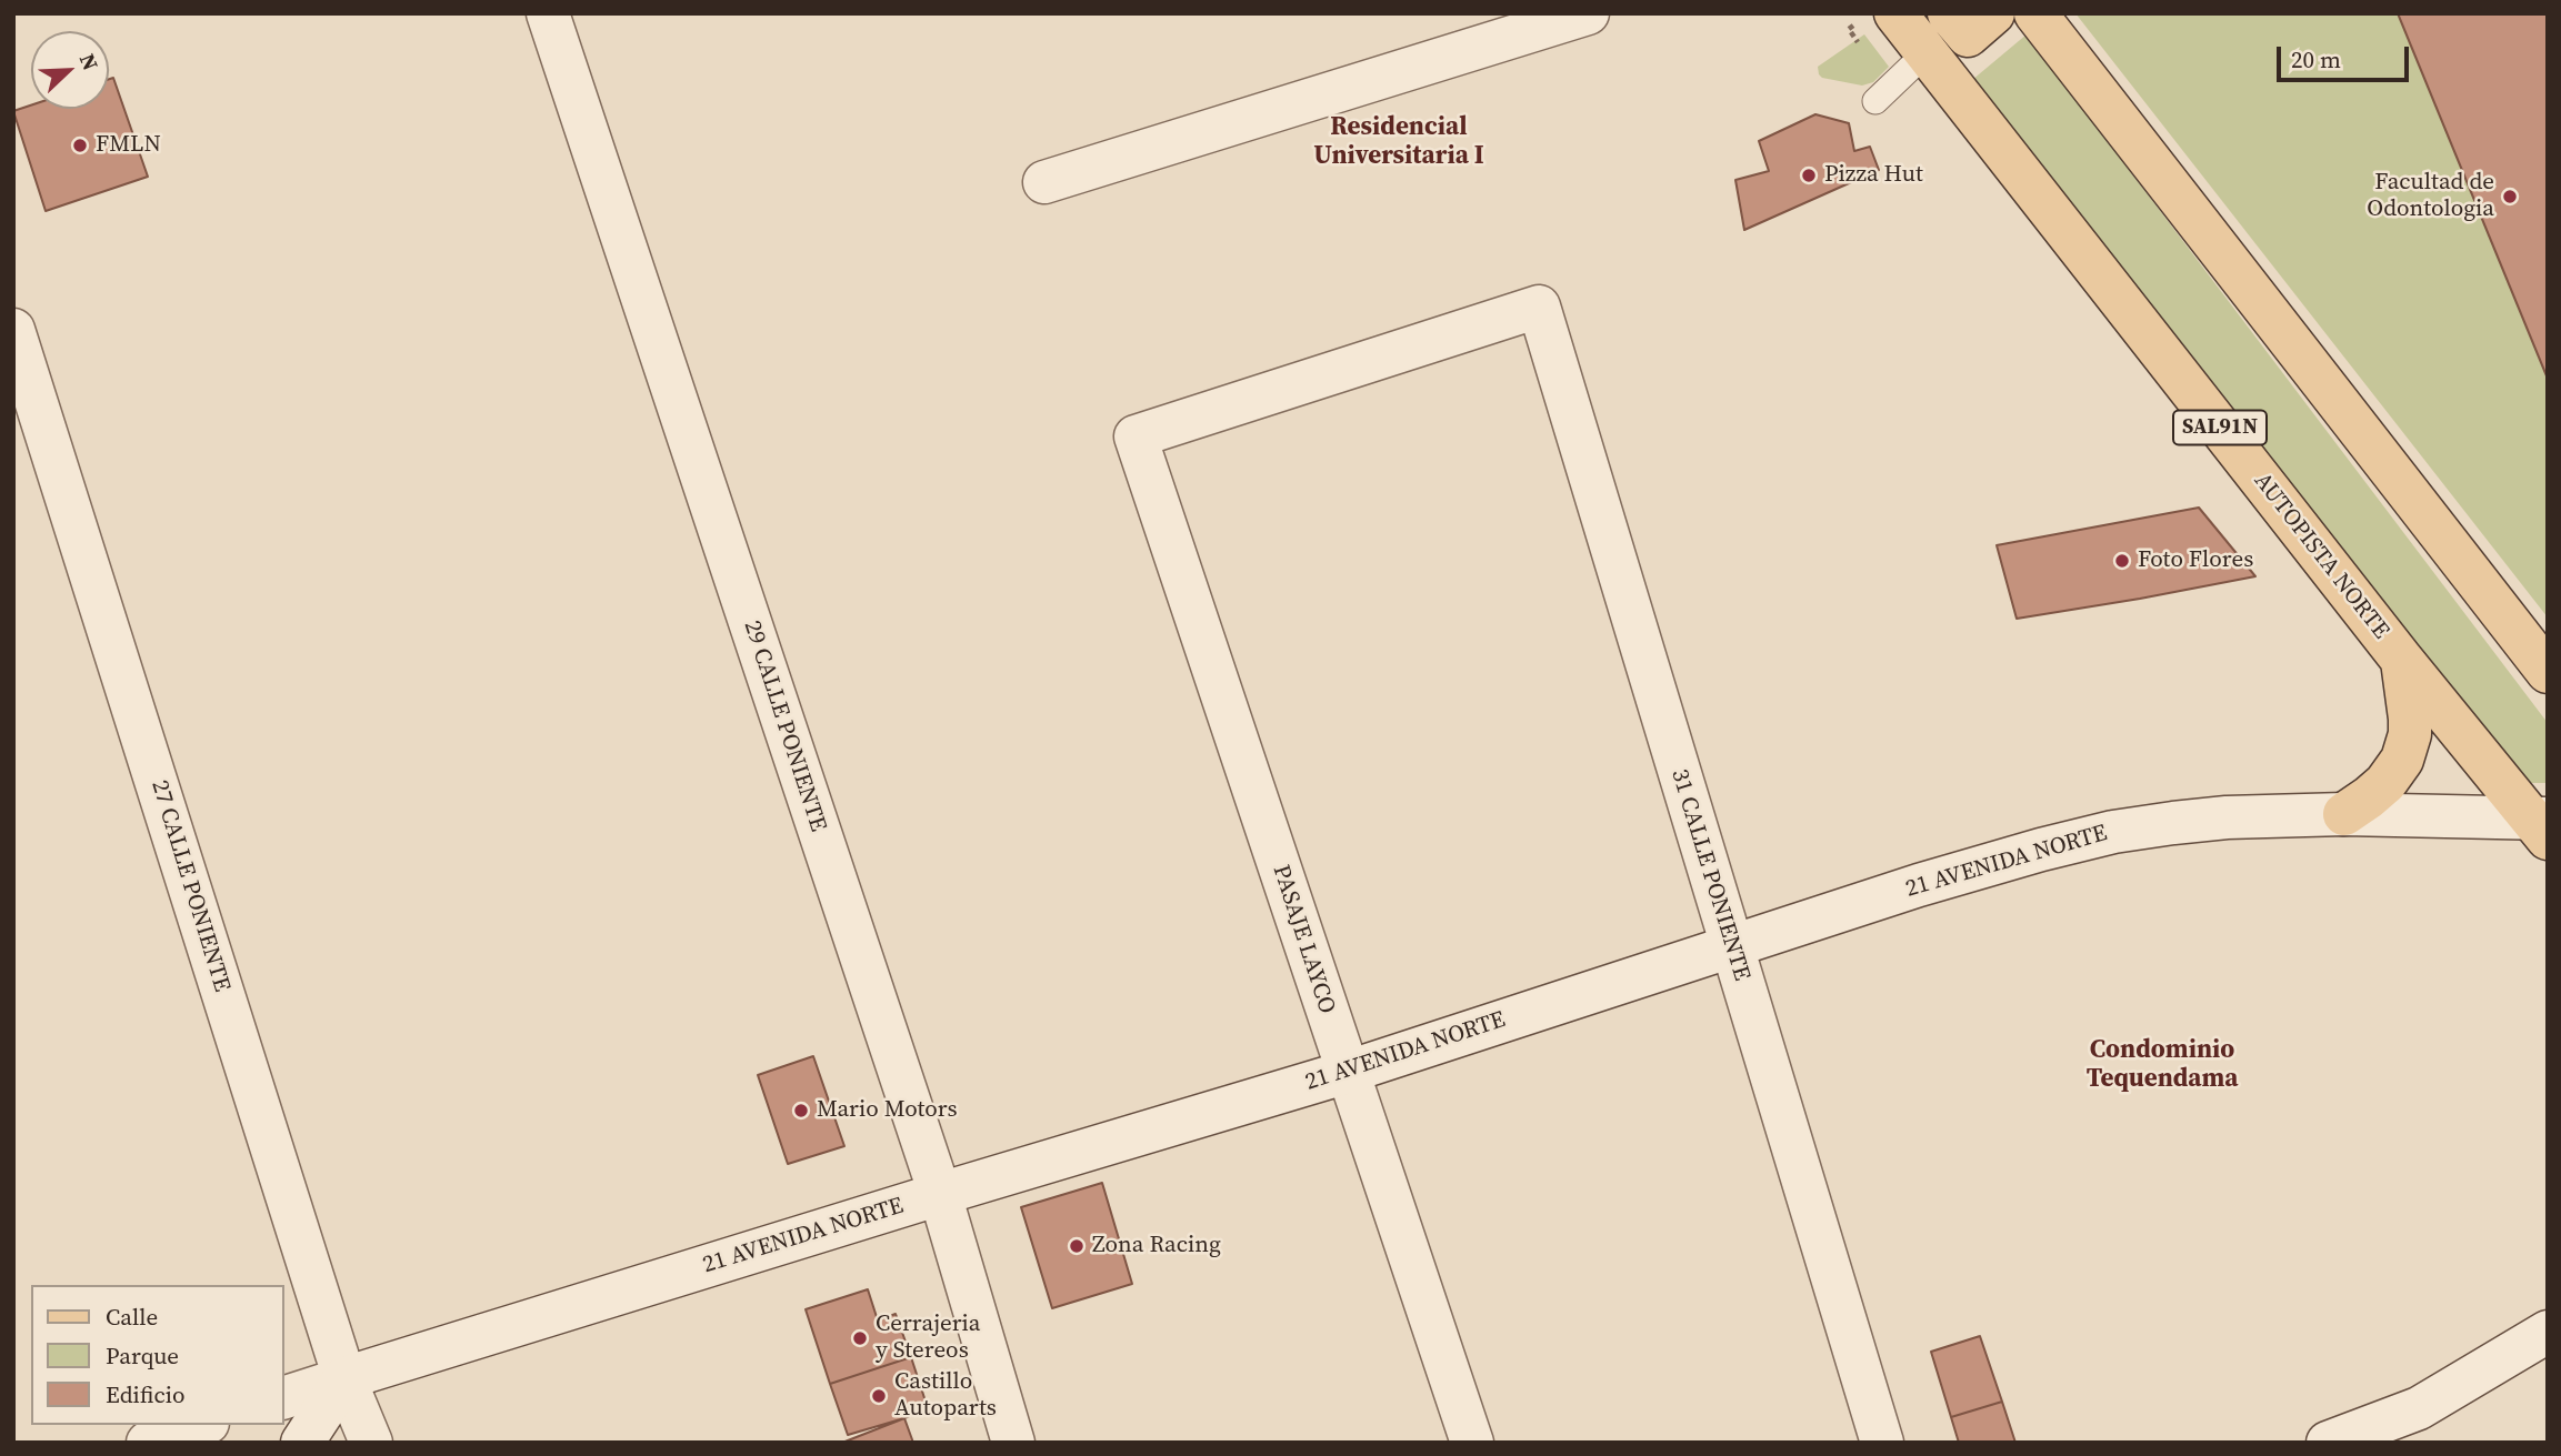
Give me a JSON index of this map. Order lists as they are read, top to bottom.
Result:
{
  "streets": {
    "main road": ["SAL91N", "AUTOPISTA NORTE"],
    "street": [
      "29 CALLE PONIENTE",
      "21 AVENIDA NORTE",
      "31 CALLE PONIENTE",
      "27 CALLE PONIENTE",
      "PASAJE LAYCO"
    ]
  },
  "crossings": [
    ["AUTOPISTA NORTE", "21 AVENIDA NORTE"],
    ["29 CALLE PONIENTE", "21 AVENIDA NORTE"],
    ["21 AVENIDA NORTE", "31 CALLE PONIENTE"],
    ["21 AVENIDA NORTE", "27 CALLE PONIENTE"],
    ["21 AVENIDA NORTE", "PASAJE LAYCO"],
    ["31 CALLE PONIENTE", "PASAJE LAYCO"]
  ],
  "districts": ["Residencial Universitaria I", "Condominio Tequendama"],
  "places": [
    "FMLN",
    "Pizza Hut",
    "Facultad de Odontologia",
    "Foto Flores",
    "Mario Motors",
    "Zona Racing",
    "Cerrajeria y Stereos",
    "Castillo Autoparts"
  ],
  "legend": ["Calle", "Parque", "Edificio"],
  "scale_bar": "20 m",
  "north": "top right"
}
